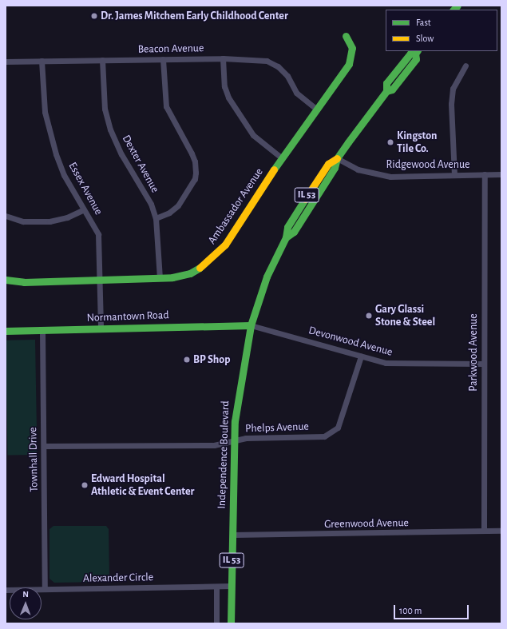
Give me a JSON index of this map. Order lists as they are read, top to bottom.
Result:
{
  "streets": {
    "main road": [
      "IL 53",
      "Ambassador Avenue",
      "Normantown Road",
      "Independence Boulevard"
    ],
    "street": [
      "Beacon Avenue",
      "Dexter Avenue",
      "Ridgewood Avenue",
      "Essex Avenue",
      "Devonwood Avenue",
      "Parkwood Avenue",
      "Phelps Avenue",
      "Townhall Drive",
      "Greenwood Avenue",
      "Alexander Circle"
    ]
  },
  "crossings": [
    ["Beacon Avenue", "Dexter Avenue"],
    ["Beacon Avenue", "Essex Avenue"],
    ["Beacon Avenue", "Ambassador Avenue"],
    ["Dexter Avenue", "Ambassador Avenue"],
    ["Ridgewood Avenue", "Parkwood Avenue"],
    ["Ridgewood Avenue", "Independence Boulevard"],
    ["Essex Avenue", "Ambassador Avenue"],
    ["Essex Avenue", "Normantown Road"],
    ["Normantown Road", "Devonwood Avenue"],
    ["Normantown Road", "Independence Boulevard"],
    ["Normantown Road", "Townhall Drive"],
    ["Devonwood Avenue", "Parkwood Avenue"],
    ["Devonwood Avenue", "Phelps Avenue"],
    ["Devonwood Avenue", "Independence Boulevard"],
    ["Parkwood Avenue", "Greenwood Avenue"],
    ["Phelps Avenue", "Independence Boulevard"],
    ["Phelps Avenue", "Townhall Drive"],
    ["Independence Boulevard", "Greenwood Avenue"],
    ["Independence Boulevard", "Alexander Circle"],
    ["Townhall Drive", "Alexander Circle"]
  ],
  "places": [
    "Dr. James Mitchem Early Childhood Center",
    "Kingston Tile Co.",
    "Gary Glassi Stone & Steel",
    "BP Shop",
    "Edward Hospital Athletic & Event Center"
  ],
  "legend": ["Fast", "Slow"],
  "scale_bar": "100 m",
  "north": "top"
}
